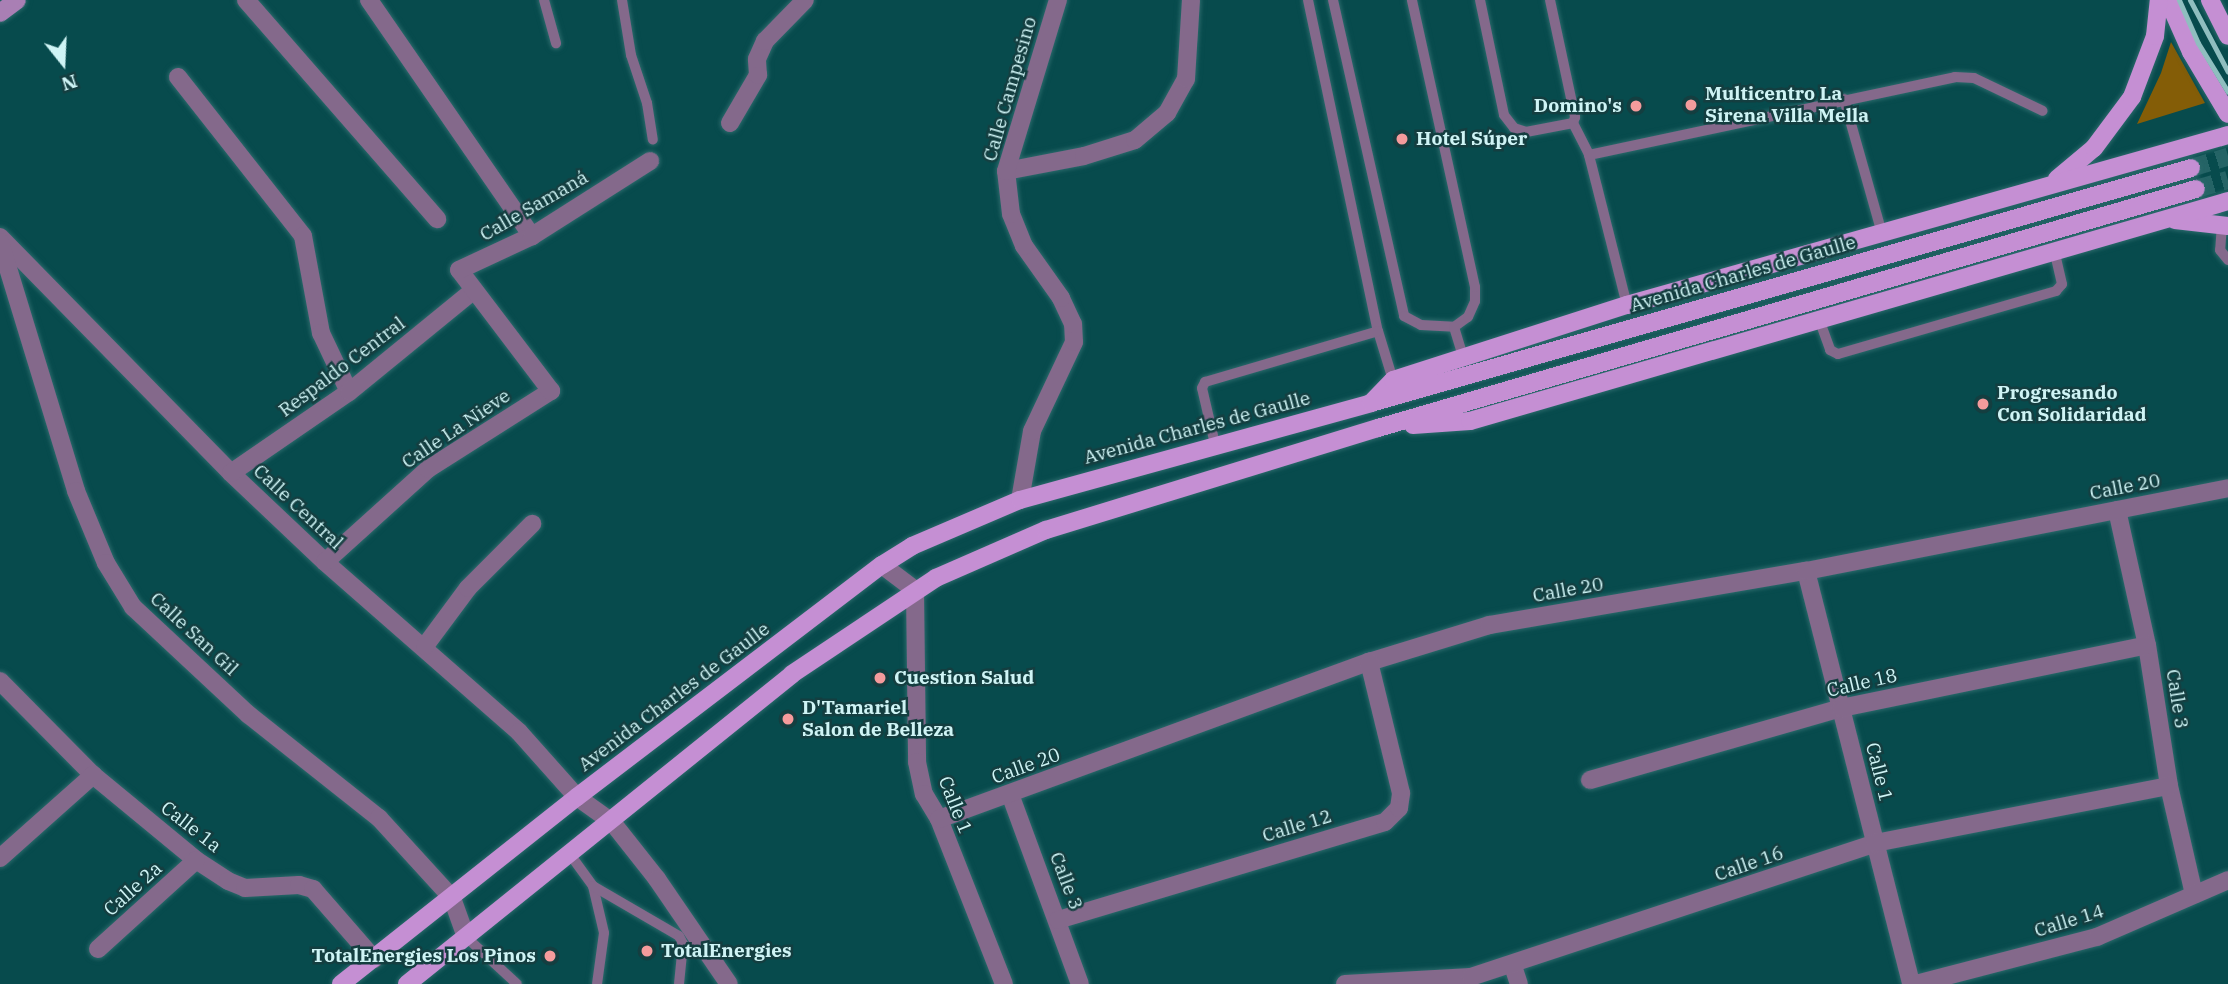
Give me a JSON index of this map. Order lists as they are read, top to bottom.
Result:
{
  "streets": {
    "main road": ["Avenida Charles de Gaulle"],
    "street": [
      "Calle Campesino",
      "Calle Samaná",
      "Respaldo Central",
      "Calle La Nieve",
      "Calle 20",
      "Calle Central",
      "Calle San Gil",
      "Calle 18",
      "Calle 3",
      "Calle 1",
      "Calle 12",
      "Calle 1a",
      "Calle 16",
      "Calle 2a",
      "Calle 14"
    ]
  },
  "crossings": [
    ["Calle Campesino", "Avenida Charles de Gaulle"],
    ["Calle Samaná", "Respaldo Central"],
    ["Calle Samaná", "Calle La Nieve"],
    ["Avenida Charles de Gaulle", "Calle Central"],
    ["Avenida Charles de Gaulle", "Calle San Gil"],
    ["Avenida Charles de Gaulle", "Calle 1a"],
    ["Respaldo Central", "Calle Central"],
    ["Calle La Nieve", "Calle Central"],
    ["Calle 20", "Calle 3"],
    ["Calle 20", "Calle 1"],
    ["Calle 20", "Calle 12"],
    ["Calle Central", "Calle San Gil"],
    ["Calle 18", "Calle 3"],
    ["Calle 18", "Calle 1"],
    ["Calle 3", "Calle 12"],
    ["Calle 3", "Calle 16"],
    ["Calle 3", "Calle 14"],
    ["Calle 1", "Calle 16"],
    ["Calle 1", "Calle 14"],
    ["Calle 1a", "Calle 2a"]
  ],
  "places": [
    "Multicentro La Sirena Villa Mella",
    "Domino's",
    "Hotel Súper",
    "Progresando Con Solidaridad",
    "Cuestion Salud",
    "D'Tamariel Salon de Belleza",
    "TotalEnergies",
    "TotalEnergies Los Pinos"
  ],
  "north": "bottom"
}
